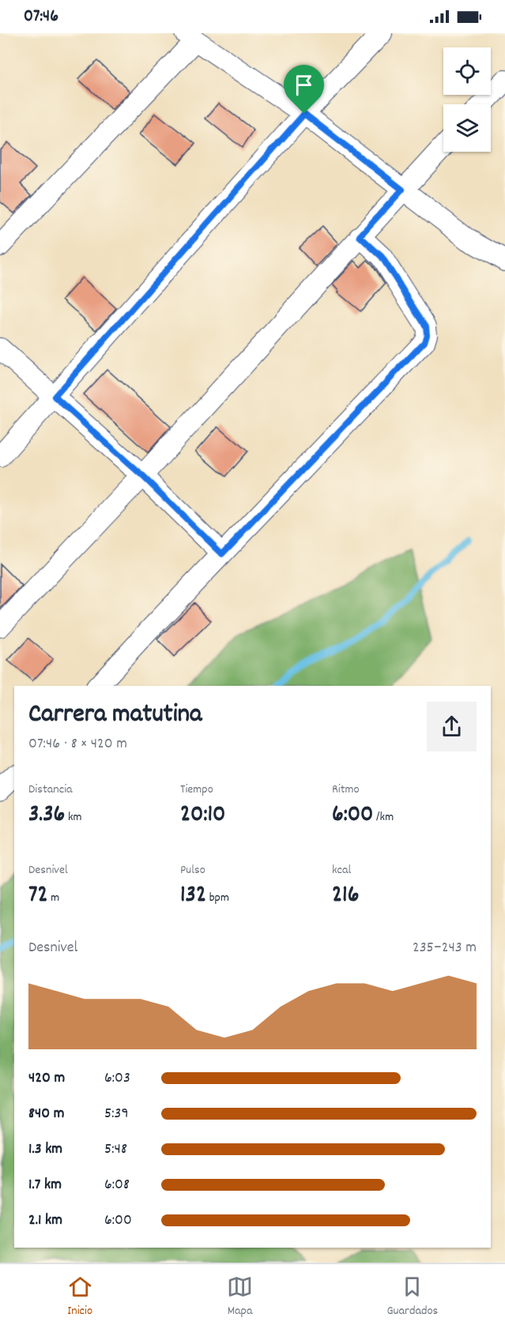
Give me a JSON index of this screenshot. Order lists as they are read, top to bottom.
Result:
{
  "page": {
    "status": "07:46",
    "heading": ["Carrera matutina", "07:46 · 8 × 420 m"],
    "stats": [
      ["Distancia", "3.36 km"],
      ["Tiempo", "20:10"],
      ["Ritmo", "6:00 /km"],
      ["Desnivel", "72 m"],
      ["Pulso", "132 bpm"],
      ["kcal", "216"]
    ],
    "chart": ["Desnivel", "235–243 m"],
    "list": [
      {
        "name": "420 m",
        "note": "6:03"
      },
      {
        "name": "840 m",
        "note": "5:39"
      },
      {
        "name": "1.3 km",
        "note": "5:48"
      },
      {
        "name": "1.7 km",
        "note": "6:08"
      },
      {
        "name": "2.1 km",
        "note": "6:00"
      }
    ],
    "tabs": ["Inicio", "Mapa", "Guardados"]
  }
}
